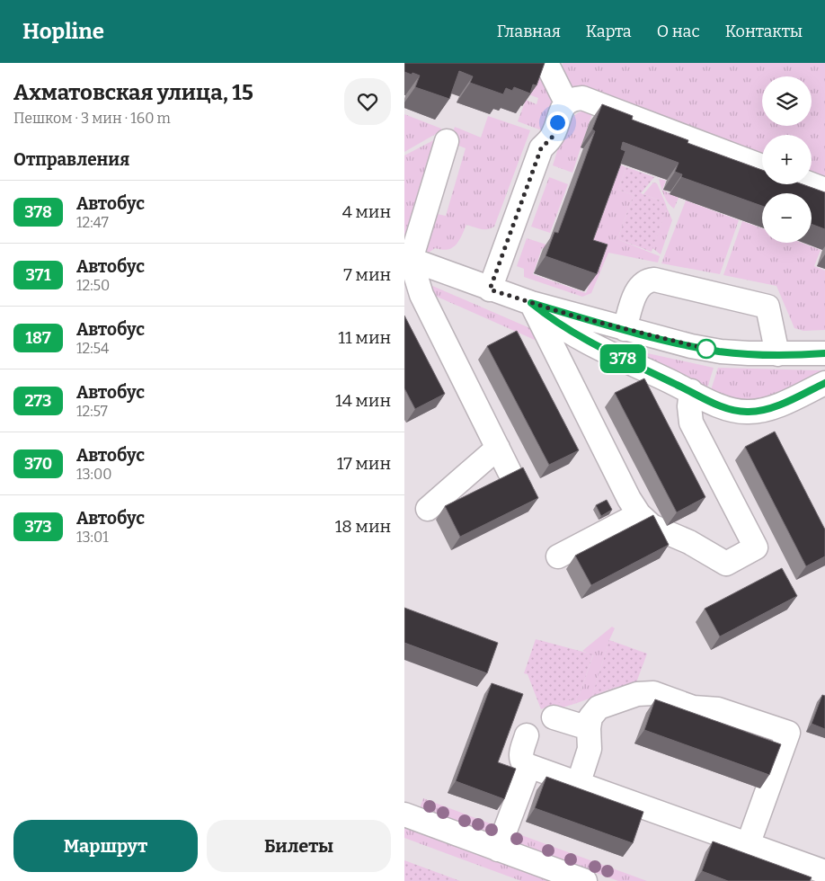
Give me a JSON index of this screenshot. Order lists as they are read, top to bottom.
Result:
{
  "lines": ["bus line 378"],
  "page": {
    "header": "Hopline",
    "nav": [
      "Главная",
      "Карта",
      "О нас",
      "Контакты"
    ],
    "heading": [
      ["Ахматовская улица, 15", "Пешком · 3 мин · 160 m"],
      "Отправления"
    ],
    "on_map": "378",
    "map_buttons": ["+", "−"],
    "list": [
      {
        "mark": "378",
        "name": "Автобус",
        "note": "12:47",
        "value": "4 мин"
      },
      {
        "mark": "371",
        "name": "Автобус",
        "note": "12:50",
        "value": "7 мин"
      },
      {
        "mark": "187",
        "name": "Автобус",
        "note": "12:54",
        "value": "11 мин"
      },
      {
        "mark": "273",
        "name": "Автобус",
        "note": "12:57",
        "value": "14 мин"
      },
      {
        "mark": "370",
        "name": "Автобус",
        "note": "13:00",
        "value": "17 мин"
      },
      {
        "mark": "373",
        "name": "Автобус",
        "note": "13:01",
        "value": "18 мин"
      }
    ],
    "buttons": ["Маршрут", "Билеты"]
  }
}
